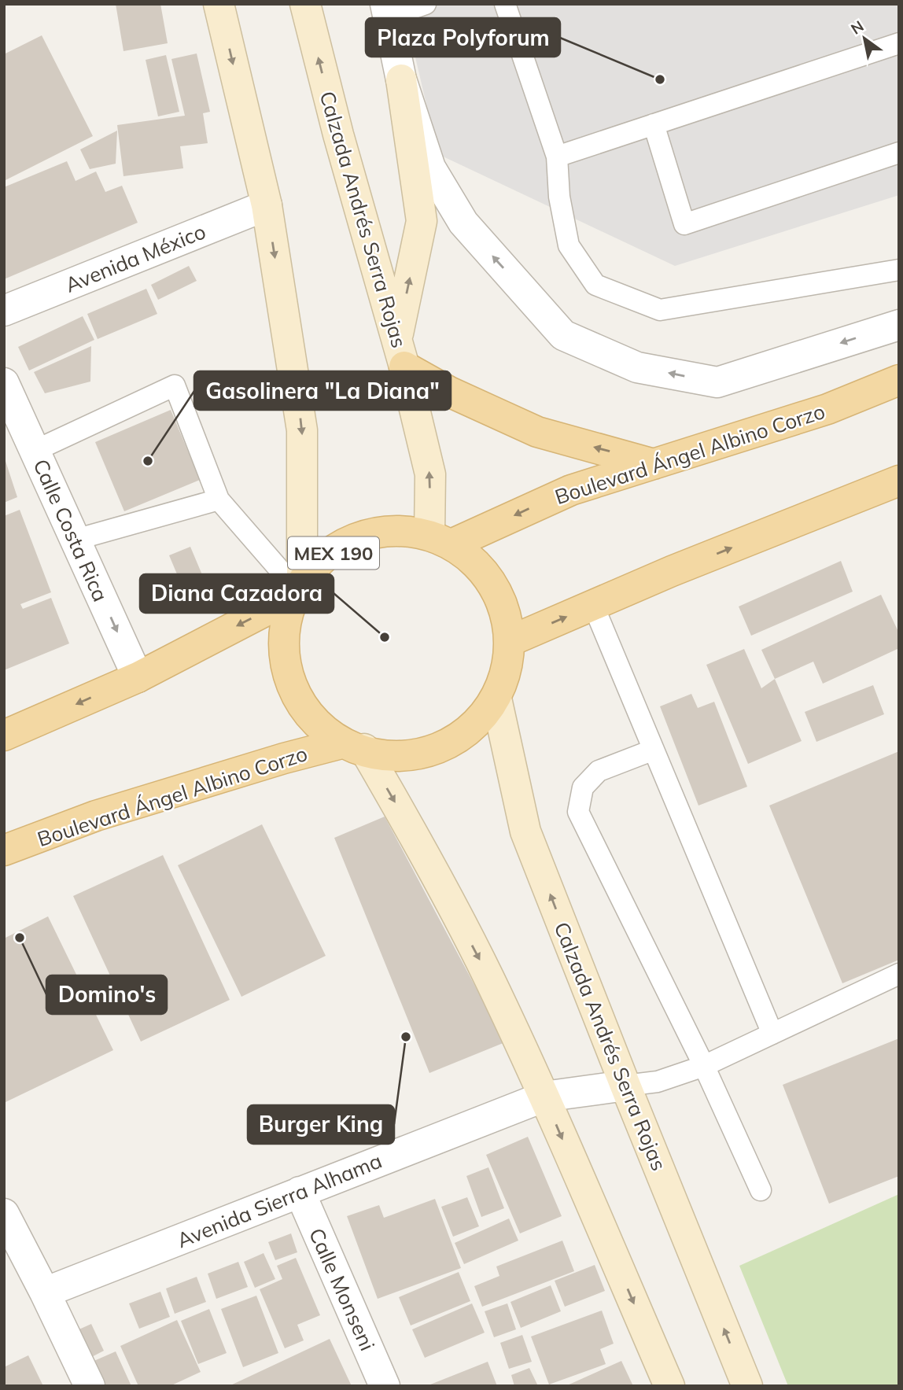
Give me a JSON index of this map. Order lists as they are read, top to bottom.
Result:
{
  "streets": {
    "main road": ["Calzada Andrés Serra Rojas", "Boulevard Ángel Albino Corzo", "MEX 190"],
    "street": [
      "Avenida México",
      "Calle Costa Rica",
      "Avenida Sierra Alhama",
      "Calle Monseni"
    ]
  },
  "crossings": [
    ["Calzada Andrés Serra Rojas", "Boulevard Ángel Albino Corzo"],
    ["Calzada Andrés Serra Rojas", "MEX 190"],
    ["Calzada Andrés Serra Rojas", "Avenida Sierra Alhama"],
    ["Boulevard Ángel Albino Corzo", "MEX 190"],
    ["Calle Costa Rica", "MEX 190"],
    ["Avenida Sierra Alhama", "Calle Monseni"]
  ],
  "one_way": ["Calle Costa Rica"],
  "places": [
    "Plaza Polyforum",
    "Gasolinera \"La Diana\"",
    "Diana Cazadora",
    "Domino's",
    "Burger King"
  ],
  "north": "top left"
}
